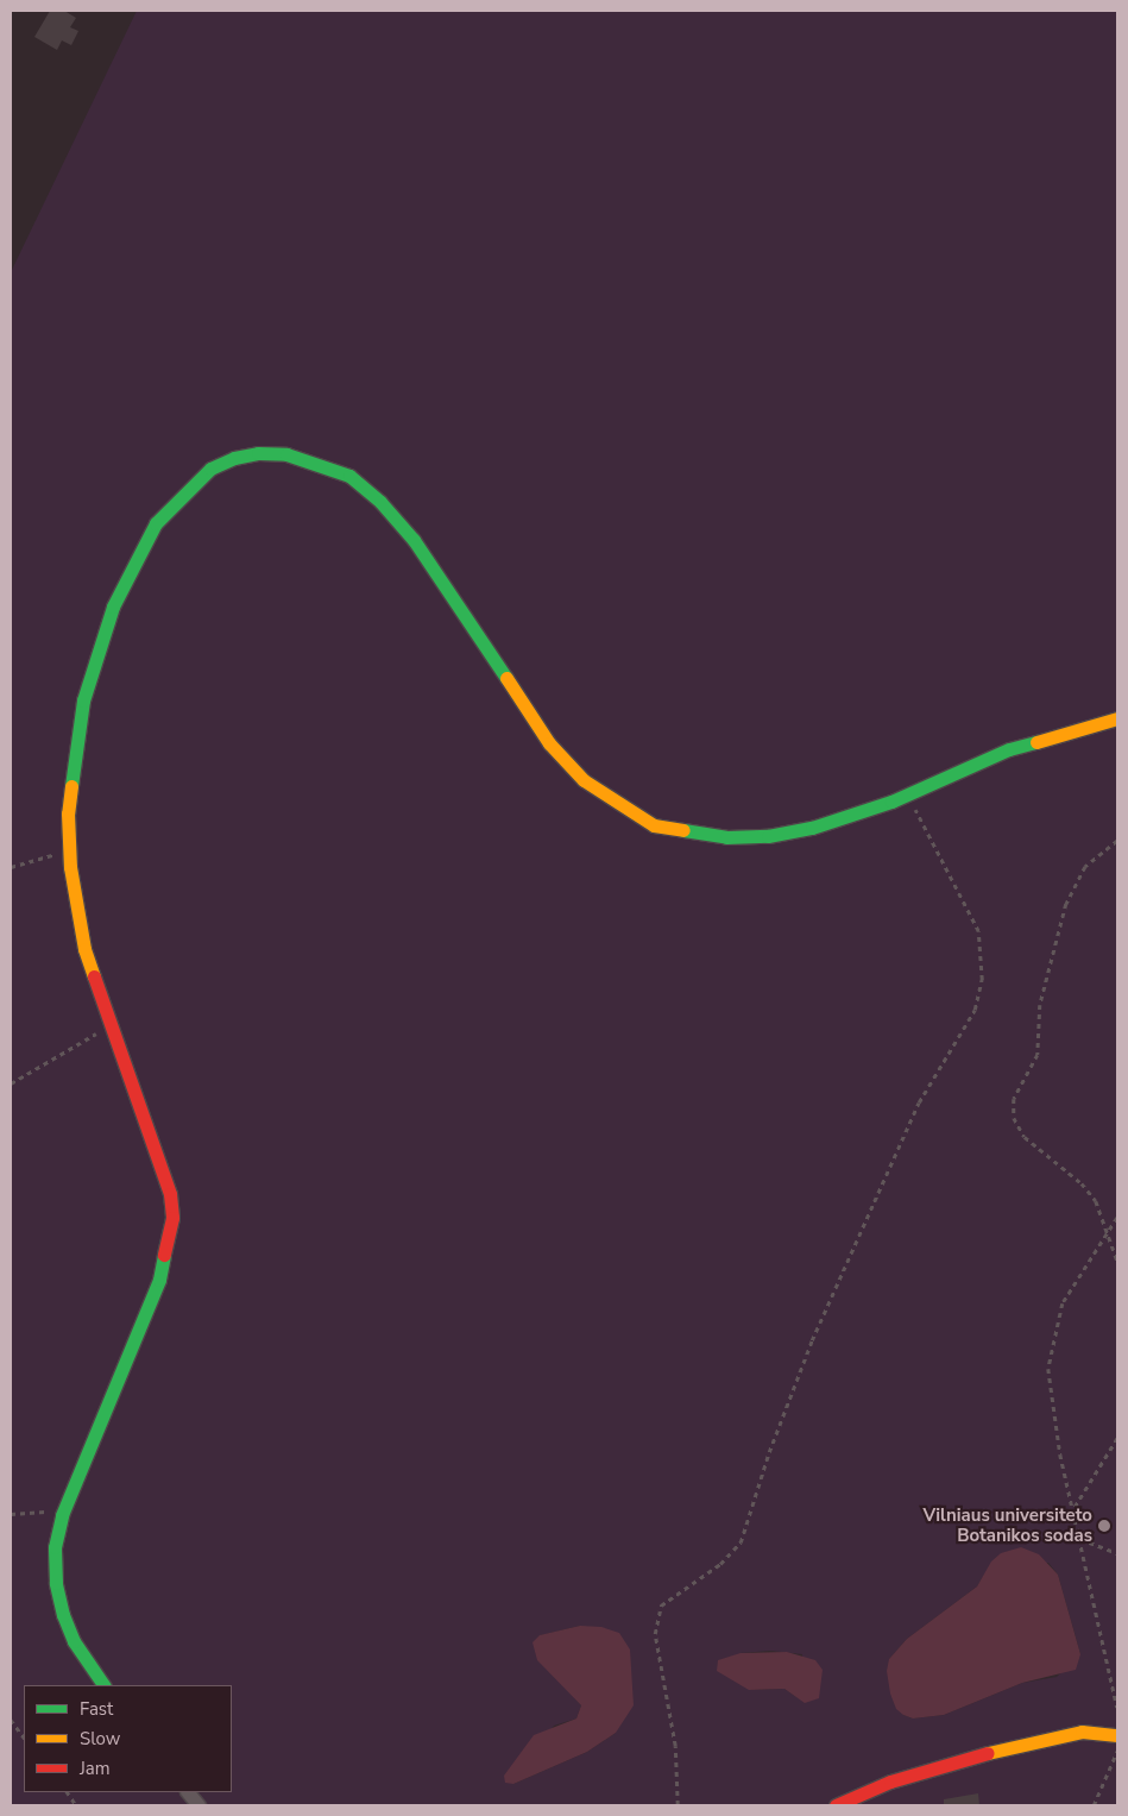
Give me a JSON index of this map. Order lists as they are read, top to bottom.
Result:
{
  "places": ["Vilniaus universiteto Botanikos sodas"],
  "legend": ["Fast", "Slow", "Jam"]
}
